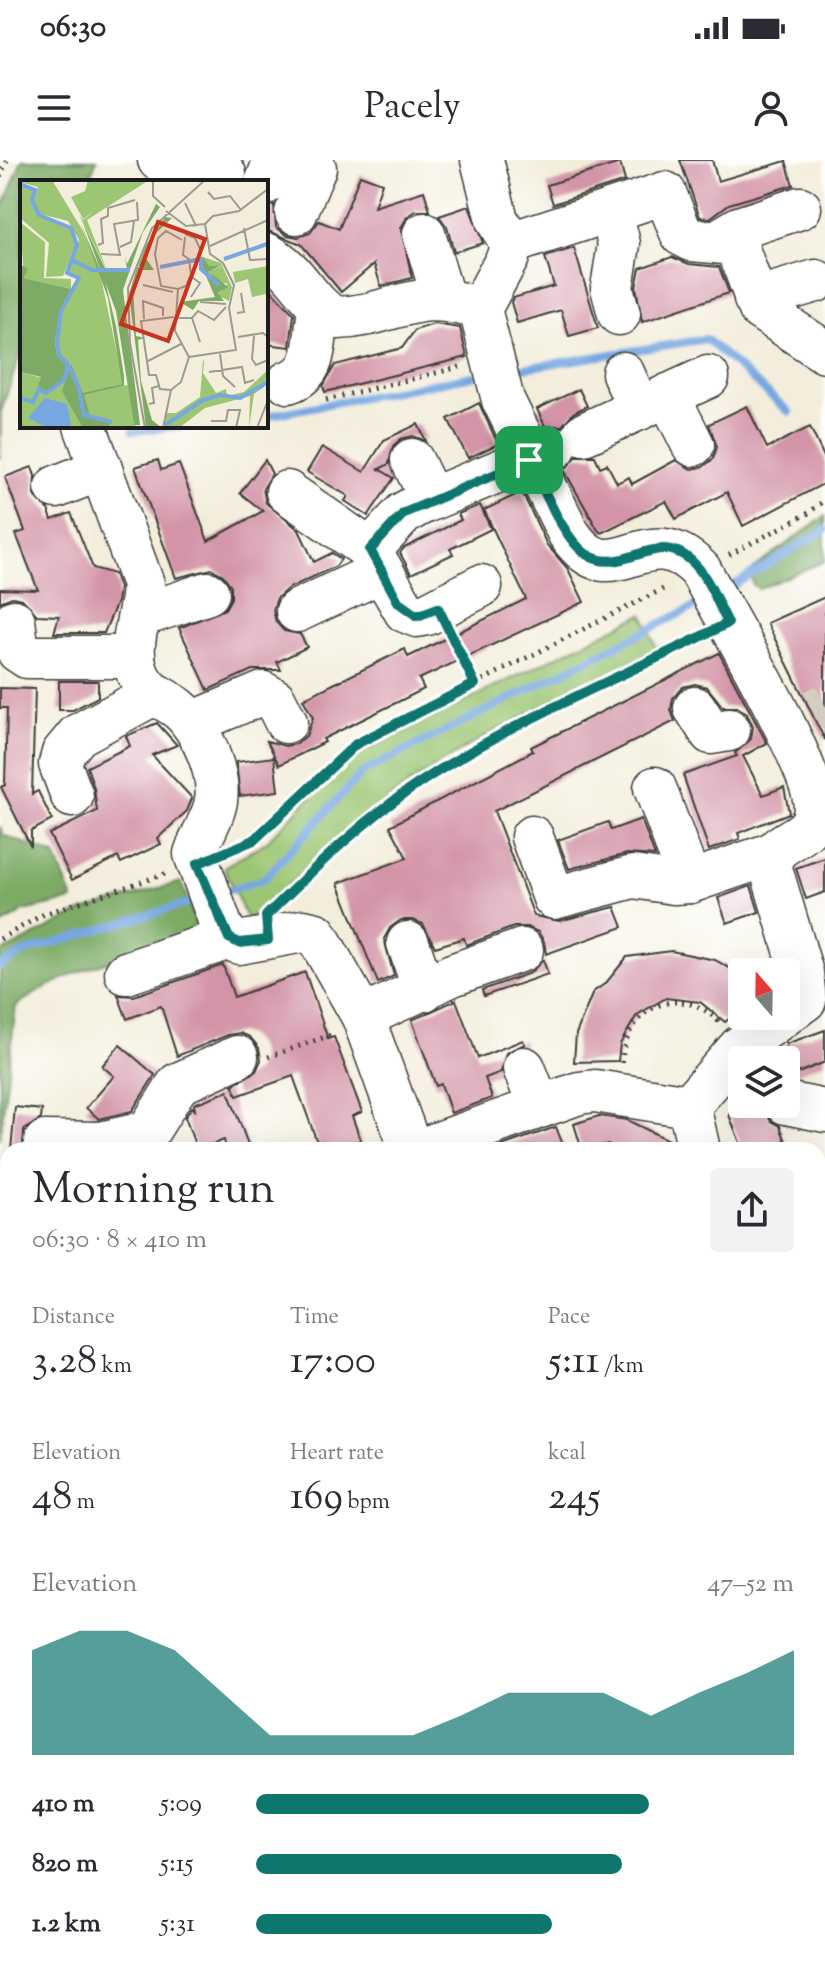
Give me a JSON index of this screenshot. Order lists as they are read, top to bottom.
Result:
{
  "north": "top",
  "page": {
    "status": "06:30",
    "header": "Pacely",
    "heading": ["Morning run", "06:30 · 8 × 410 m"],
    "stats": [
      ["Distance", "3.28 km"],
      ["Time", "17:00"],
      ["Pace", "5:11 /km"],
      ["Elevation", "48 m"],
      ["Heart rate", "169 bpm"],
      ["kcal", "245"]
    ],
    "chart": ["Elevation", "47–52 m"],
    "list": [
      {
        "name": "410 m",
        "note": "5:09"
      },
      {
        "name": "820 m",
        "note": "5:15"
      },
      {
        "name": "1.2 km",
        "note": "5:31"
      }
    ]
  }
}
